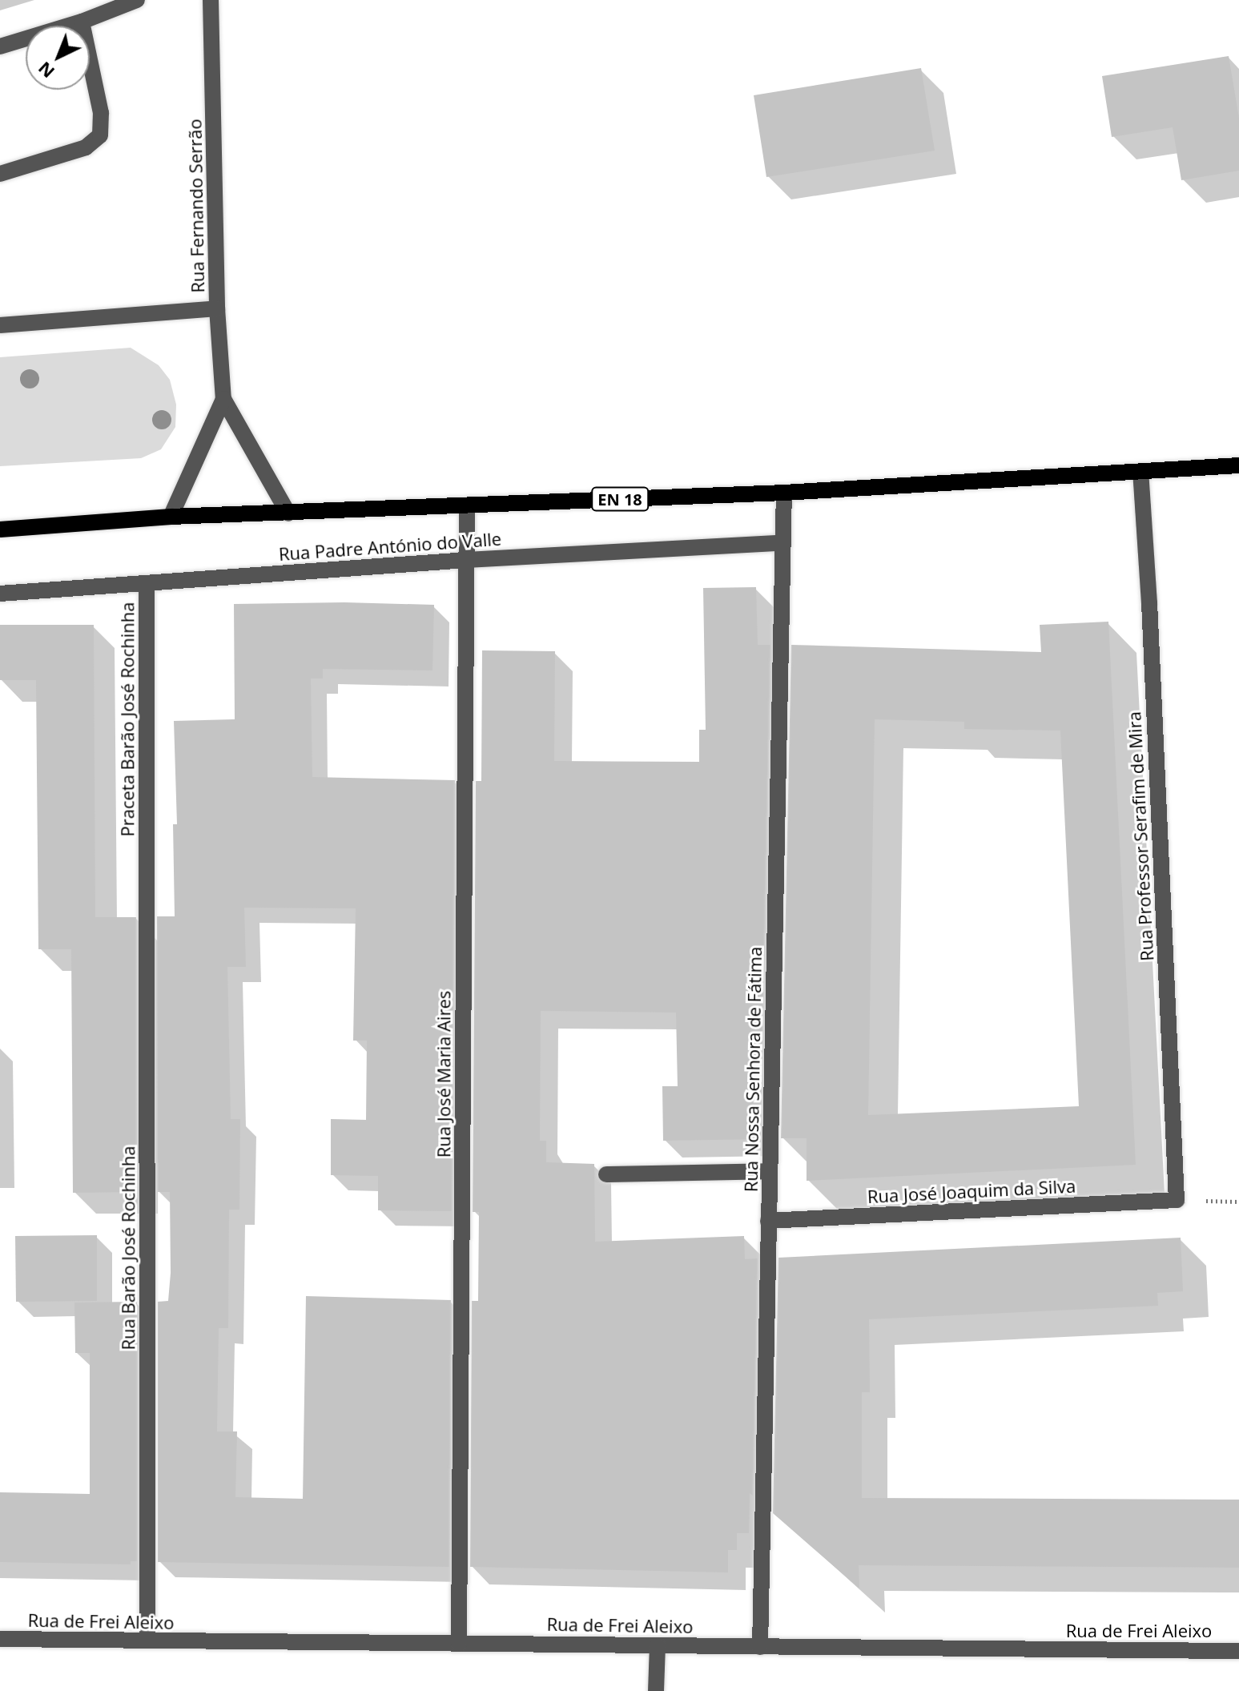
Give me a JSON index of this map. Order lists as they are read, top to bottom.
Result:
{
  "streets": {
    "main road": ["EN 18"],
    "street": [
      "Rua Fernando Serrão",
      "Rua Padre António do Valle",
      "Praceta Barão José Rochinha",
      "Rua Professor Serafim de Mira",
      "Rua Nossa Senhora de Fátima",
      "Rua José Maria Aires",
      "Rua José Joaquim da Silva",
      "Rua Barão José Rochinha",
      "Rua de Frei Aleixo"
    ]
  },
  "crossings": [
    ["EN 18", "Rua Professor Serafim de Mira"],
    ["EN 18", "Rua Nossa Senhora de Fátima"],
    ["EN 18", "Rua José Maria Aires"],
    ["Rua Padre António do Valle", "Praceta Barão José Rochinha"],
    ["Rua Padre António do Valle", "Rua Nossa Senhora de Fátima"],
    ["Rua Padre António do Valle", "Rua José Maria Aires"],
    ["Praceta Barão José Rochinha", "Rua Barão José Rochinha"],
    ["Rua Professor Serafim de Mira", "Rua José Joaquim da Silva"],
    ["Rua Nossa Senhora de Fátima", "Rua José Joaquim da Silva"],
    ["Rua Nossa Senhora de Fátima", "Rua de Frei Aleixo"],
    ["Rua José Maria Aires", "Rua de Frei Aleixo"],
    ["Rua Barão José Rochinha", "Rua de Frei Aleixo"]
  ],
  "north": "bottom left"
}
